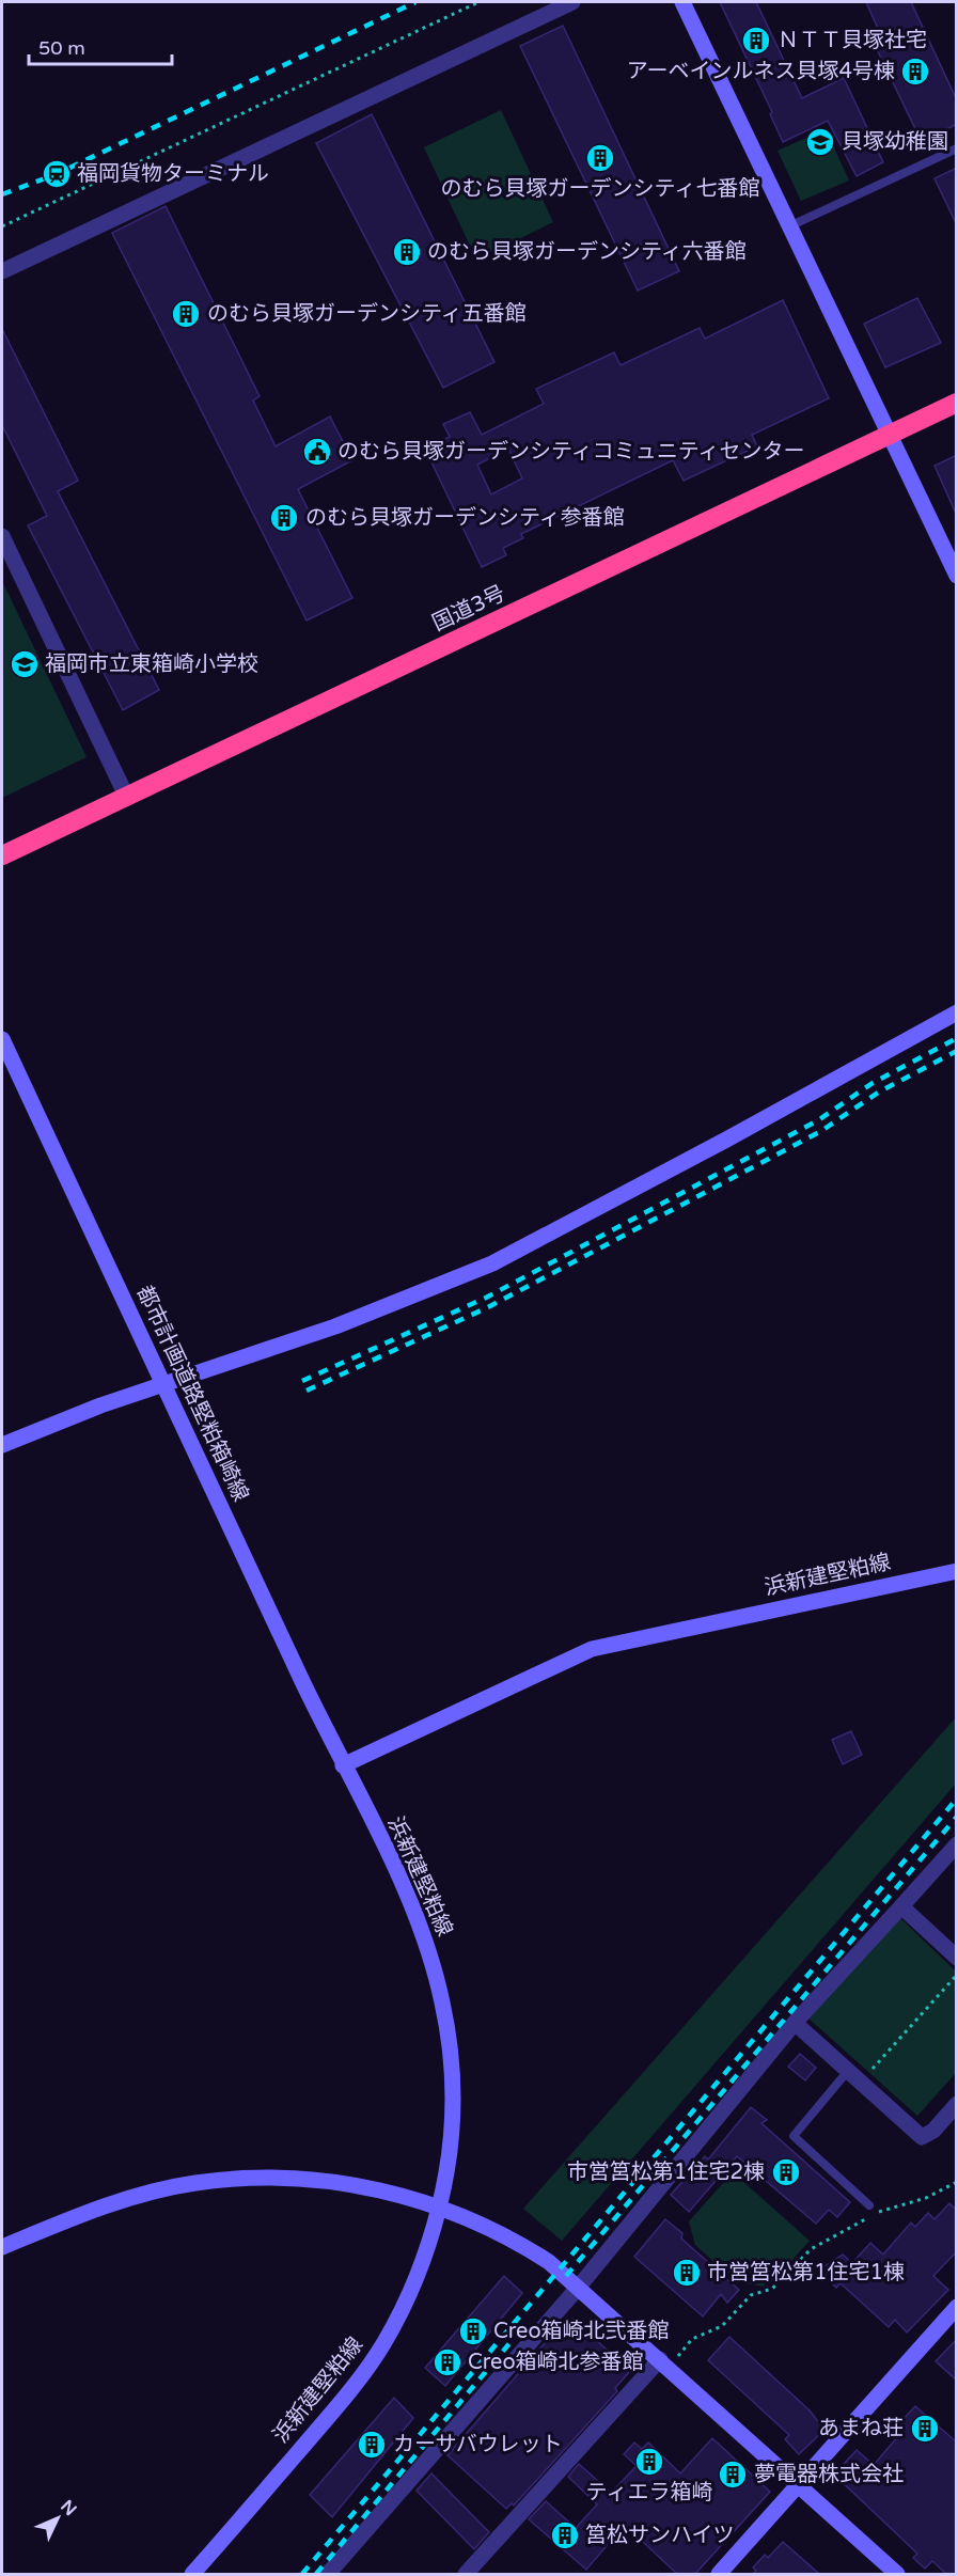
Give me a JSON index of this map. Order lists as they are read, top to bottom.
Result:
{
  "streets": {
    "highway": ["国道3号"],
    "street": ["都市計画道路堅粕箱崎線", "浜新建堅粕線"]
  },
  "crossings": [
    ["都市計画道路堅粕箱崎線", "浜新建堅粕線"]
  ],
  "places": {
    "building": [
      "ＮＴＴ貝塚社宅",
      "アーベインルネス貝塚4号棟",
      "のむら貝塚ガーデンシティ七番館",
      "のむら貝塚ガーデンシティ六番館",
      "のむら貝塚ガーデンシティ五番館",
      "のむら貝塚ガーデンシティ参番館",
      "市営筥松第1住宅2棟",
      "市営筥松第1住宅1棟",
      "Creo箱崎北弐番館",
      "Creo箱崎北参番館",
      "あまね荘",
      "カーサバウレット",
      "ティエラ箱崎",
      "夢電器株式会社",
      "筥松サンハイツ"
    ],
    "school or university": ["貝塚幼稚園", "福岡市立東箱崎小学校"],
    "station": ["福岡貨物ターミナル"],
    "public building": ["のむら貝塚ガーデンシティコミュニティセンター"]
  },
  "scale_bar": "50 m",
  "north": "top right"
}
